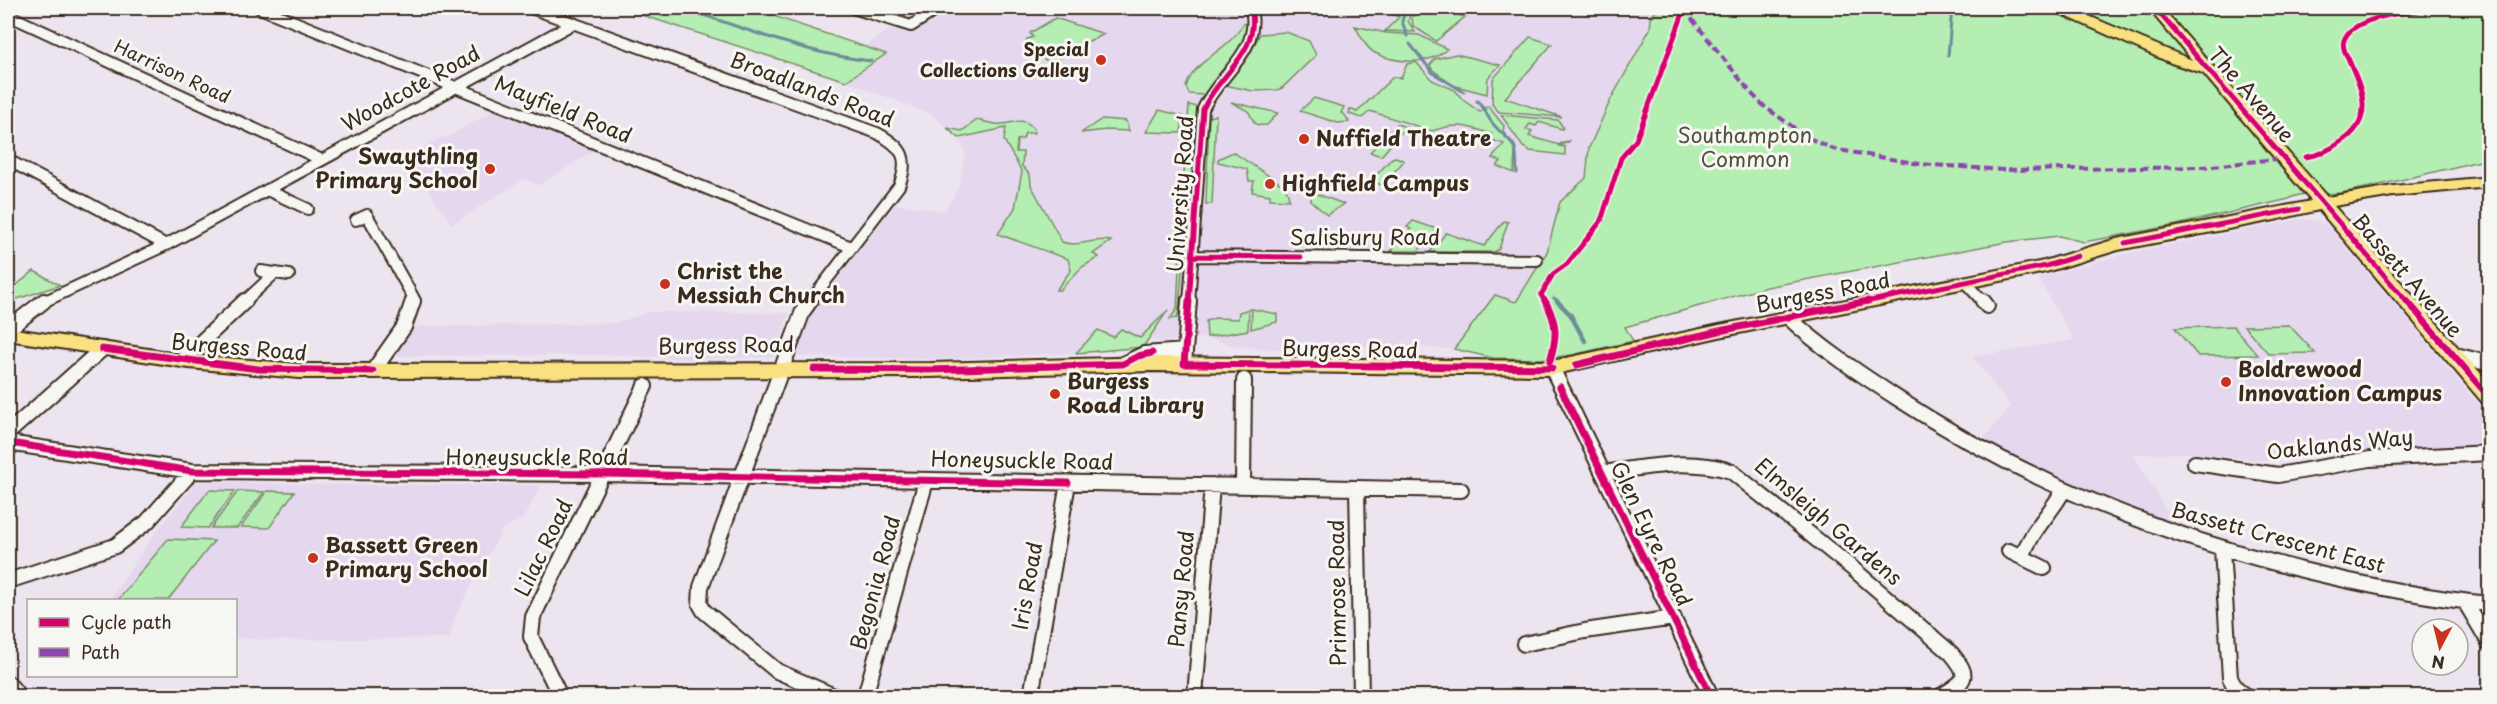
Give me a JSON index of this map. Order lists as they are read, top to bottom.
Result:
{
  "streets": {
    "main road": ["The Avenue", "Bassett Avenue", "Burgess Road"],
    "street": [
      "Harrison Road",
      "Woodcote Road",
      "Broadlands Road",
      "Mayfield Road",
      "University Road",
      "Salisbury Road",
      "Oaklands Way",
      "Honeysuckle Road",
      "Elmsleigh Gardens",
      "Glen Eyre Road",
      "Bassett Crescent East",
      "Lilac Road",
      "Begonia Road",
      "Iris Road",
      "Pansy Road",
      "Primrose Road"
    ]
  },
  "crossings": [
    ["Harrison Road", "Woodcote Road"],
    ["Woodcote Road", "Broadlands Road"],
    ["Woodcote Road", "Mayfield Road"],
    ["Broadlands Road", "Mayfield Road"],
    ["Broadlands Road", "Burgess Road"],
    ["Broadlands Road", "Honeysuckle Road"],
    ["The Avenue", "Bassett Avenue"],
    ["The Avenue", "Burgess Road"],
    ["University Road", "Salisbury Road"],
    ["University Road", "Burgess Road"],
    ["Bassett Avenue", "Burgess Road"],
    ["Burgess Road", "Glen Eyre Road"],
    ["Burgess Road", "Bassett Crescent East"],
    ["Honeysuckle Road", "Lilac Road"],
    ["Honeysuckle Road", "Begonia Road"],
    ["Honeysuckle Road", "Iris Road"],
    ["Honeysuckle Road", "Pansy Road"],
    ["Honeysuckle Road", "Primrose Road"],
    ["Elmsleigh Gardens", "Glen Eyre Road"]
  ],
  "parks": ["Southampton Common"],
  "places": [
    "Special Collections Gallery",
    "Nuffield Theatre",
    "Swaythling Primary School",
    "Highfield Campus",
    "Christ the Messiah Church",
    "Boldrewood Innovation Campus",
    "Burgess Road Library",
    "Bassett Green Primary School"
  ],
  "legend": ["Cycle path", "Path"],
  "north": "bottom"
}
